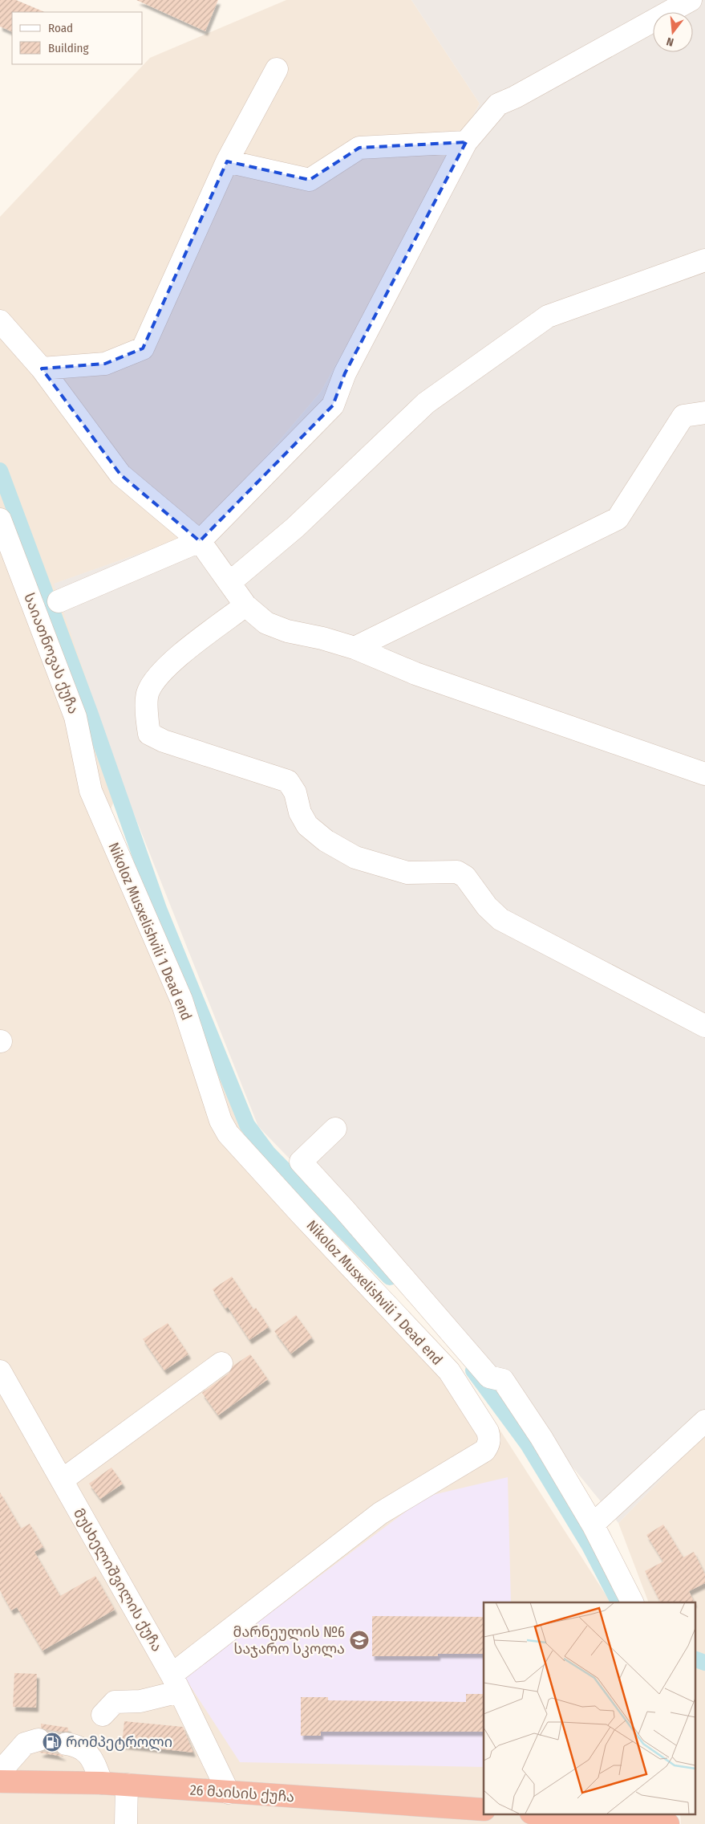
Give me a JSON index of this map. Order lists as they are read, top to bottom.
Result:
{
  "streets": {
    "highway": ["26 მაისის ქუჩა"],
    "street": ["საიათნოვას ქუჩა", "Nikoloz Musxelishvili 1 Dead end", "მუსხელიშვილის ქუჩა"]
  },
  "crossings": [
    ["საიათნოვას ქუჩა", "Nikoloz Musxelishvili 1 Dead end"],
    ["Nikoloz Musxelishvili 1 Dead end", "მუსხელიშვილის ქუჩა"],
    ["მუსხელიშვილის ქუჩა", "26 მაისის ქუჩა"]
  ],
  "places": {
    "school or university": ["მარნეულის №6 საჯარო სკოლა"],
    "fuel station": ["რომპეტროლი"]
  },
  "legend": ["Road", "Building"],
  "north": "bottom"
}
